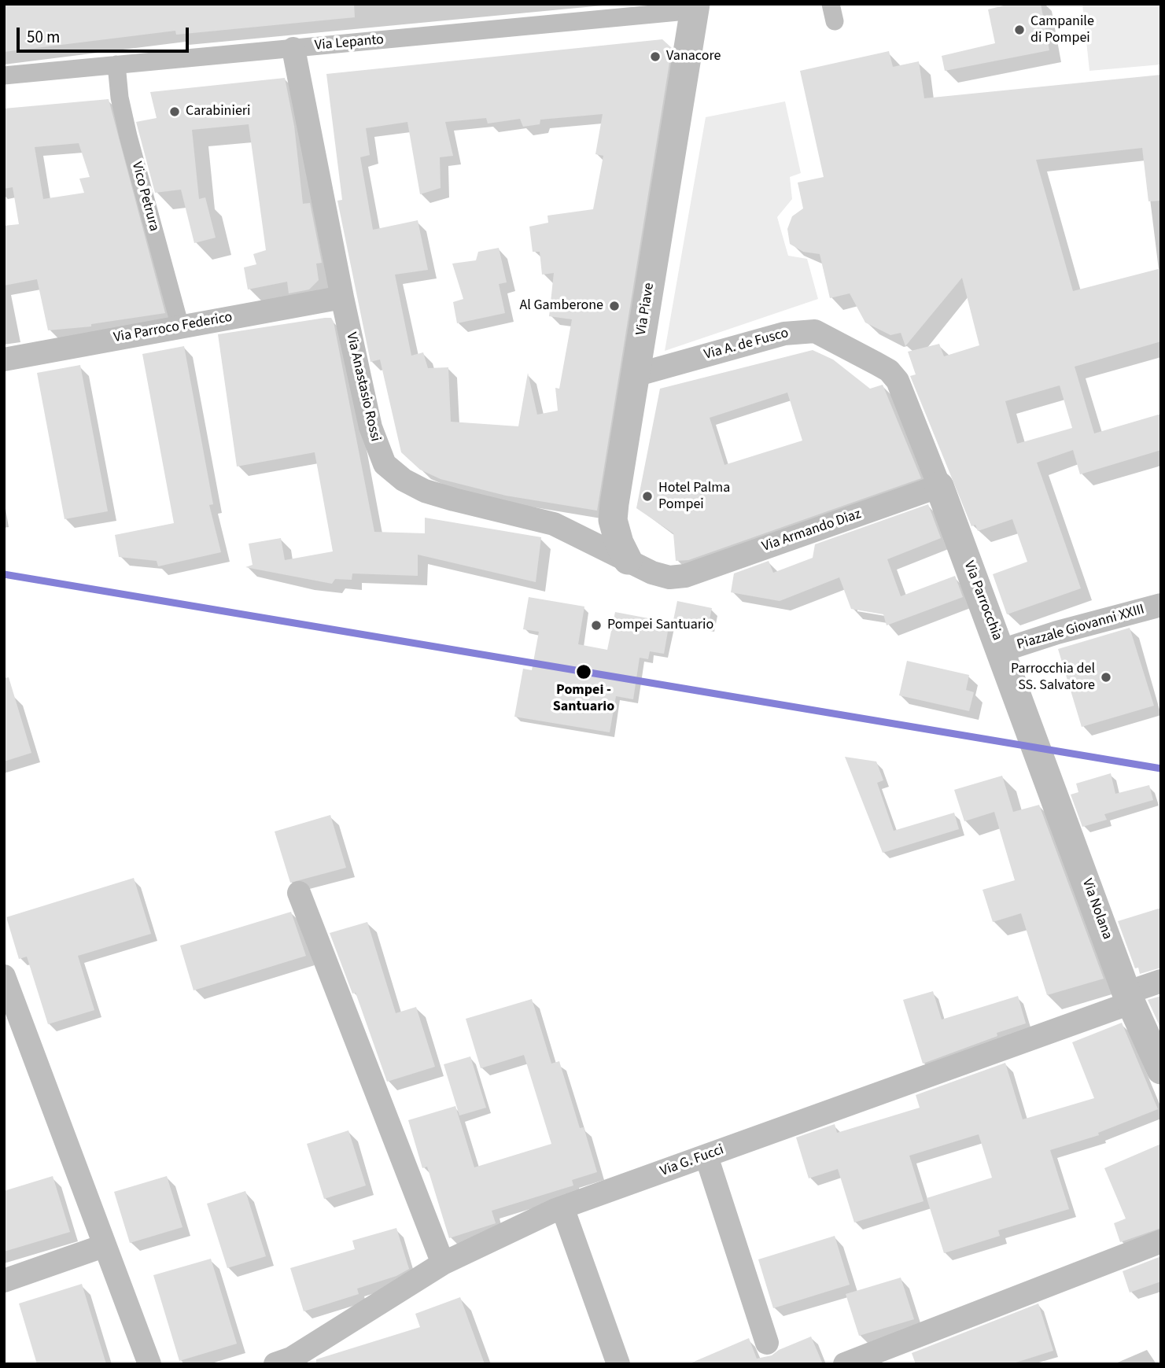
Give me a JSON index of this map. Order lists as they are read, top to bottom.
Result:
{
  "streets": {
    "street": [
      "Via Lepanto",
      "Vico Petrura",
      "Via Piave",
      "Via Parroco Federico",
      "Via A. de Fusco",
      "Via Anastasio Rossi",
      "Via Armando Diaz",
      "Via Parrocchia",
      "Piazzale Giovanni XXIII",
      "Via Nolana",
      "Via G. Fucci"
    ]
  },
  "crossings": [
    ["Via Lepanto", "Vico Petrura"],
    ["Via Lepanto", "Via Piave"],
    ["Via Lepanto", "Via Anastasio Rossi"],
    ["Vico Petrura", "Via Parroco Federico"],
    ["Via Piave", "Via A. de Fusco"],
    ["Via Piave", "Via Anastasio Rossi"],
    ["Via Parroco Federico", "Via Anastasio Rossi"],
    ["Via A. de Fusco", "Via Armando Diaz"],
    ["Via A. de Fusco", "Via Parrocchia"],
    ["Via Anastasio Rossi", "Via Armando Diaz"],
    ["Via Armando Diaz", "Via Parrocchia"],
    ["Via Parrocchia", "Piazzale Giovanni XXIII"],
    ["Via Parrocchia", "Via Nolana"],
    ["Via Nolana", "Via G. Fucci"]
  ],
  "places": [
    "Campanile di Pompei",
    "Vanacore",
    "Carabinieri",
    "Al Gamberone",
    "Hotel Palma Pompei",
    "Pompei Santuario",
    "Pompei - Santuario",
    "Parrocchia del SS. Salvatore"
  ],
  "scale_bar": "50 m"
}
